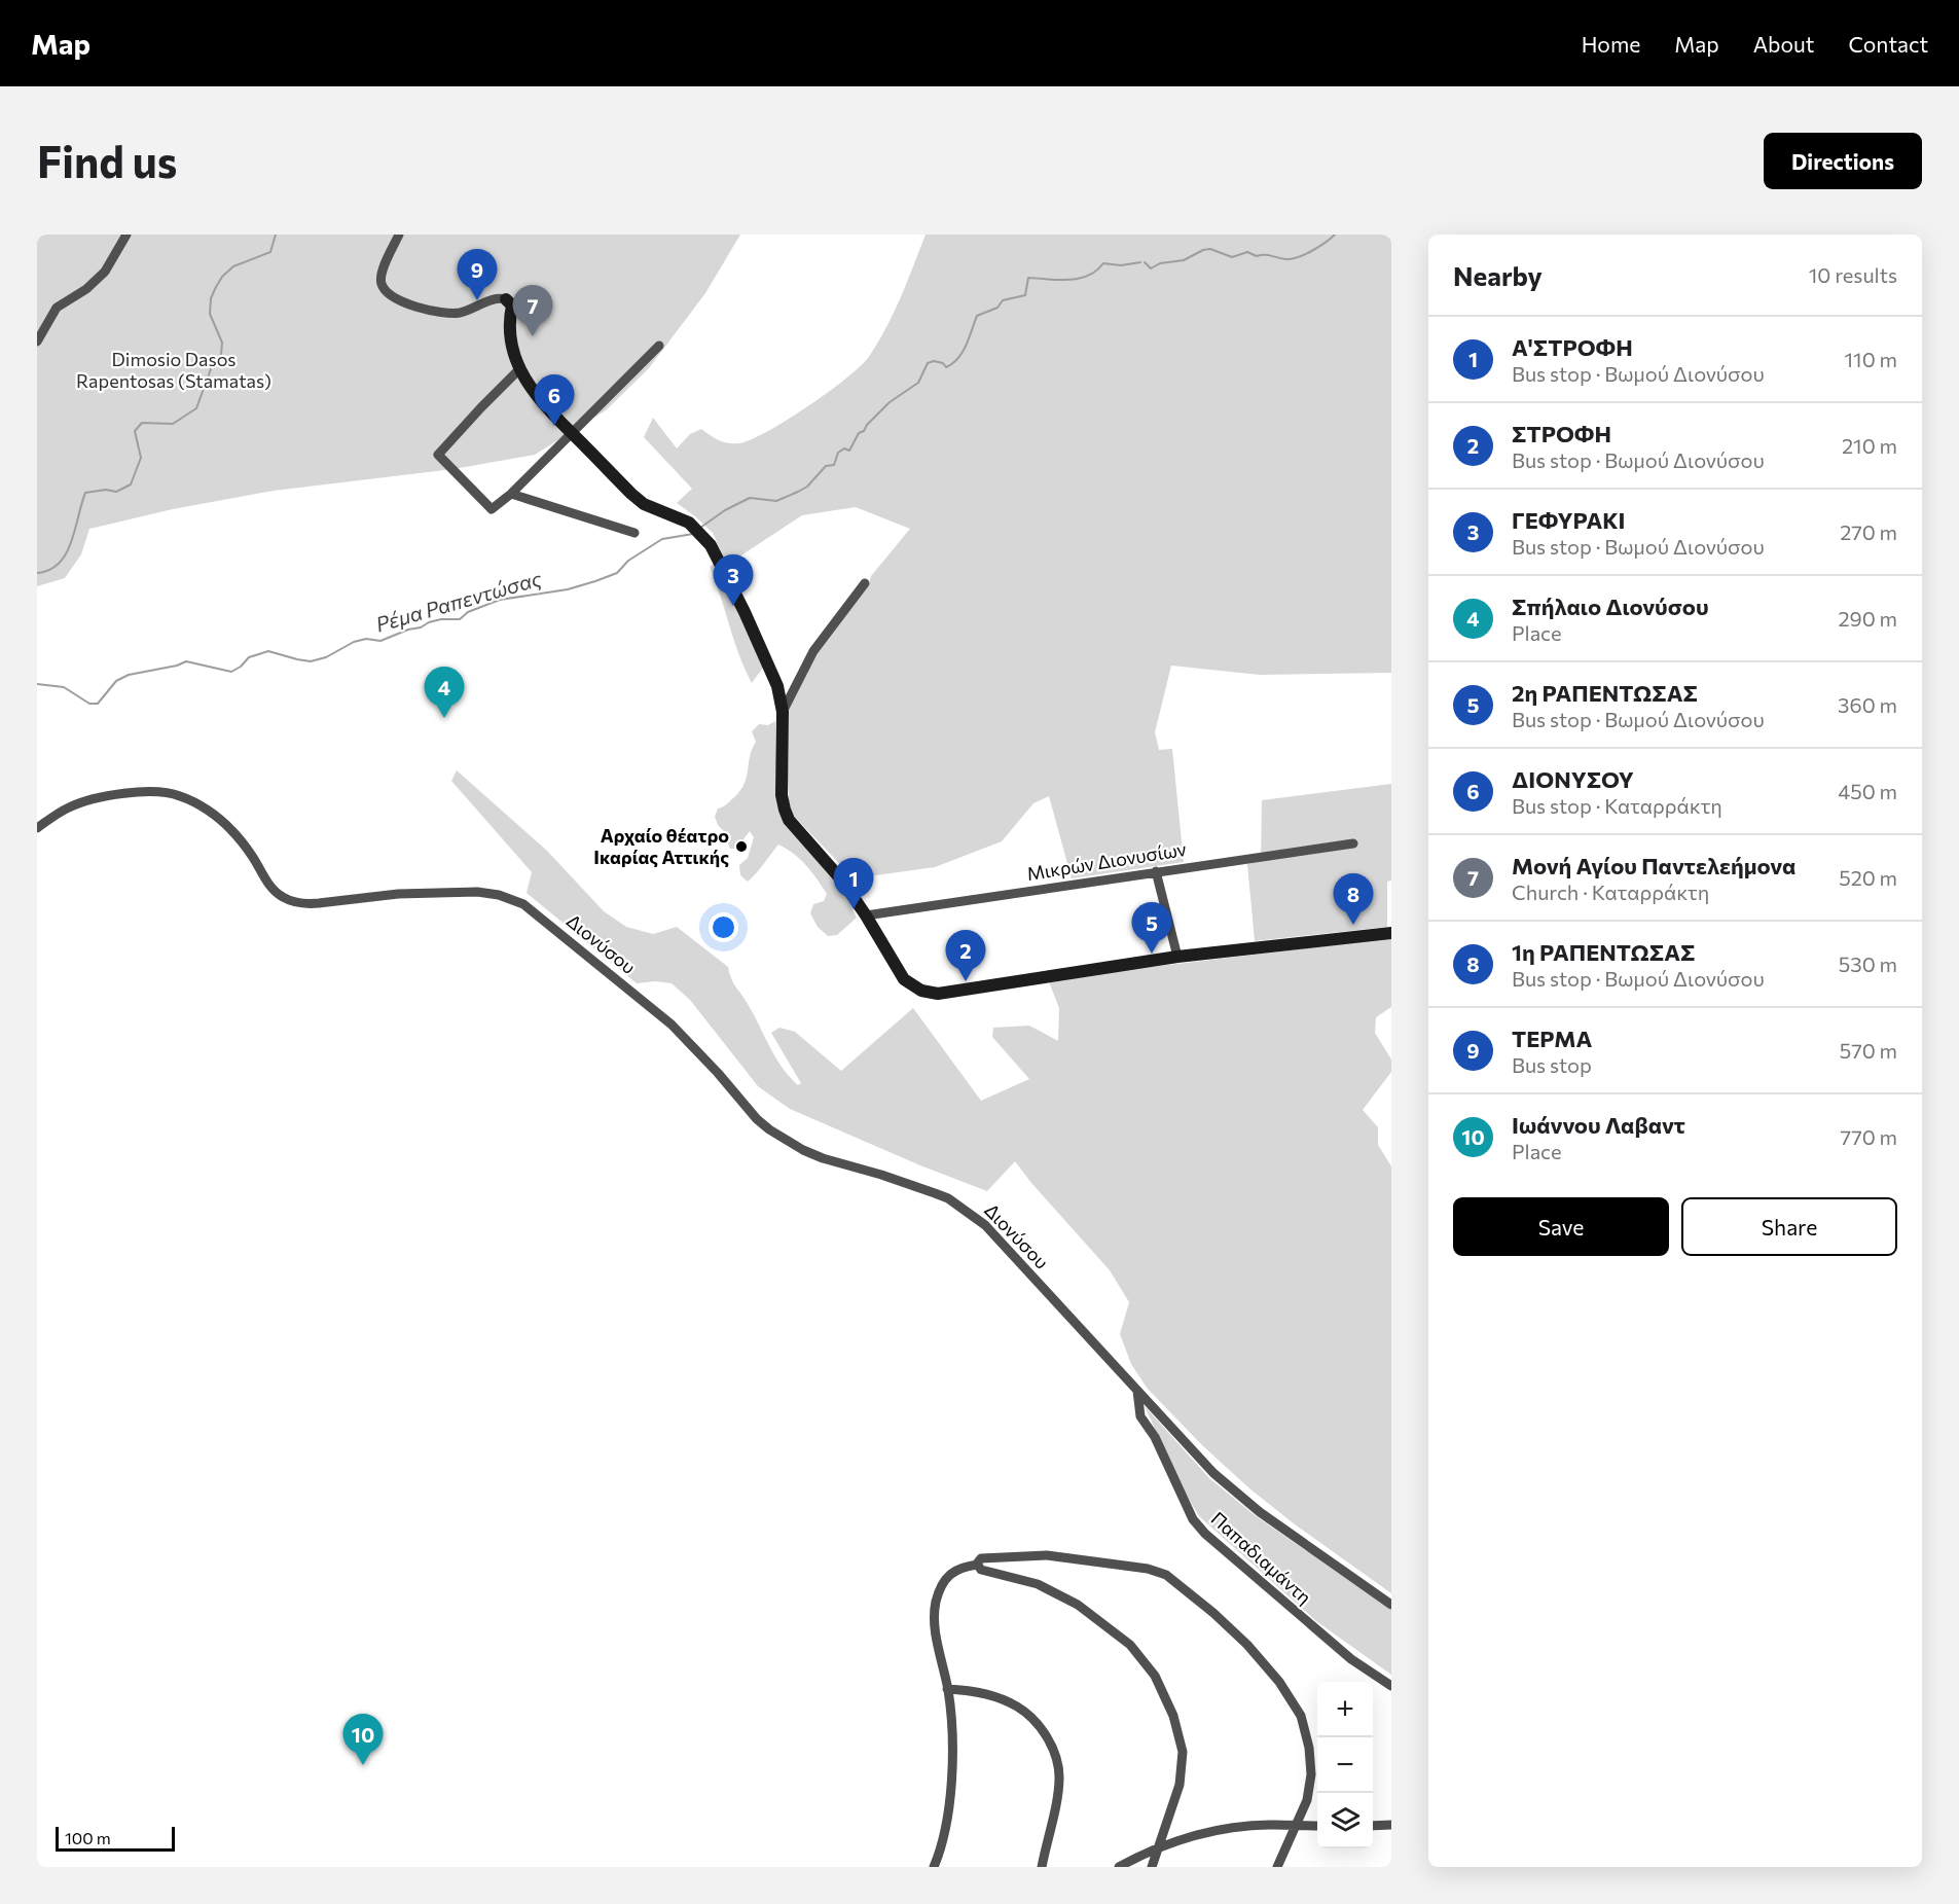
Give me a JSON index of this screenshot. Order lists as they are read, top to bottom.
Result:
{
  "streets": {
    "street": ["Μικρών Διονυσίων", "Διονύσου", "Παπαδιαμάντη"]
  },
  "crossings": [
    ["Διονύσου", "Παπαδιαμάντη"]
  ],
  "water": ["Ρέμα Ραπεντώσας"],
  "parks": ["Dimosio Dasos Rapentosas (Stamatas)"],
  "places": ["Αρχαίο θέατρο Ικαρίας Αττικής"],
  "scale_bar": "100 m",
  "page": {
    "header": "Map",
    "nav": [
      "Home",
      "Map",
      "About",
      "Contact"
    ],
    "buttons": [
      "Directions",
      ["Save", "Share"]
    ],
    "title": "Find us",
    "heading": ["Nearby", "10 results"],
    "pins": [
      "9",
      "7",
      "6",
      "3",
      "4",
      "1",
      "8",
      "5",
      "2",
      "10"
    ],
    "list": [
      {
        "mark": "1",
        "name": "Α'ΣΤΡΟΦΗ",
        "note": "Bus stop · Βωμού Διονύσου",
        "value": "110 m"
      },
      {
        "mark": "2",
        "name": "ΣΤΡΟΦΗ",
        "note": "Bus stop · Βωμού Διονύσου",
        "value": "210 m"
      },
      {
        "mark": "3",
        "name": "ΓΕΦΥΡΑΚΙ",
        "note": "Bus stop · Βωμού Διονύσου",
        "value": "270 m"
      },
      {
        "mark": "4",
        "name": "Σπήλαιο Διονύσου",
        "note": "Place",
        "value": "290 m"
      },
      {
        "mark": "5",
        "name": "2η ΡΑΠΕΝΤΩΣΑΣ",
        "note": "Bus stop · Βωμού Διονύσου",
        "value": "360 m"
      },
      {
        "mark": "6",
        "name": "ΔΙΟΝΥΣΟΥ",
        "note": "Bus stop · Καταρράκτη",
        "value": "450 m"
      },
      {
        "mark": "7",
        "name": "Μονή Αγίου Παντελεήμονα",
        "note": "Church · Καταρράκτη",
        "value": "520 m"
      },
      {
        "mark": "8",
        "name": "1η ΡΑΠΕΝΤΩΣΑΣ",
        "note": "Bus stop · Βωμού Διονύσου",
        "value": "530 m"
      },
      {
        "mark": "9",
        "name": "ΤΕΡΜΑ",
        "note": "Bus stop",
        "value": "570 m"
      },
      {
        "mark": "10",
        "name": "Ιωάννου Λαβαντ",
        "note": "Place",
        "value": "770 m"
      }
    ],
    "map_buttons": ["+", "−"],
    "scale": "100 m"
  }
}
